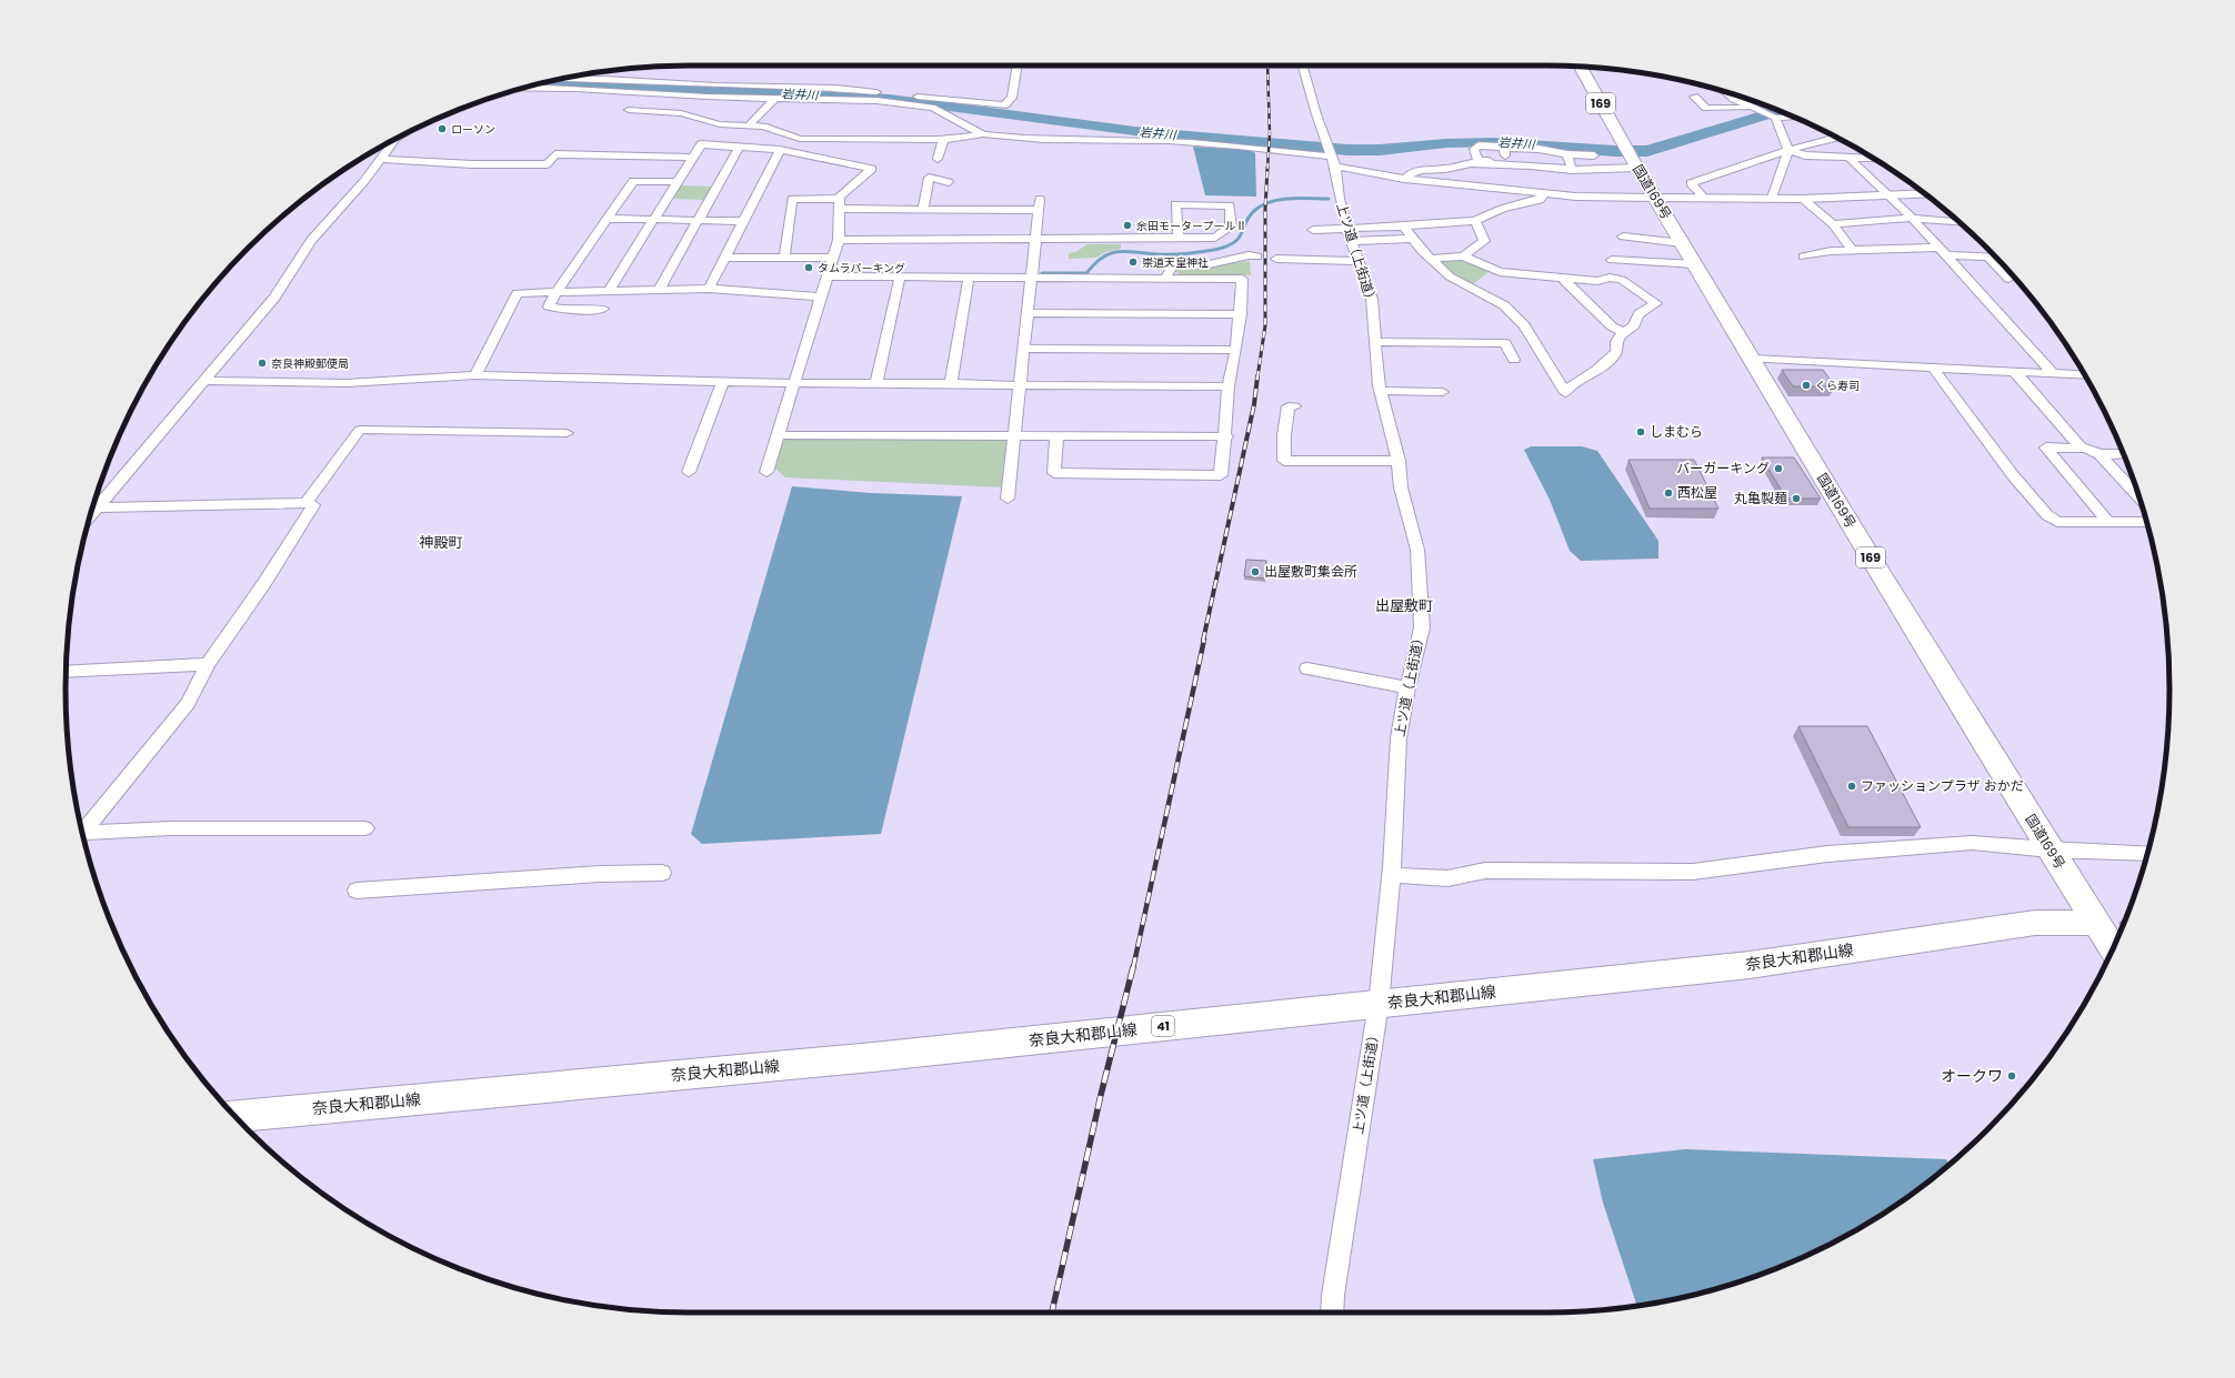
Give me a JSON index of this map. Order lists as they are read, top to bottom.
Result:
{
  "streets": {
    "main road": [
      "169",
      "国道169号",
      "奈良大和郡山線",
      "41"
    ],
    "street": ["上ツ道（上街道）"]
  },
  "crossings": [
    ["国道169号", "奈良大和郡山線"],
    ["上ツ道（上街道）", "奈良大和郡山線"]
  ],
  "districts": ["神殿町", "出屋敷町"],
  "water": ["岩井川"],
  "places": [
    "ローソン",
    "余田モータープールⅡ",
    "崇道天皇神社",
    "タムラパーキング",
    "奈良神殿郵便局",
    "くら寿司",
    "しまむら",
    "バーガーキング",
    "西松屋",
    "丸亀製麺",
    "出屋敷町集会所",
    "ファッションプラザ おかだ",
    "オークワ"
  ]
}
